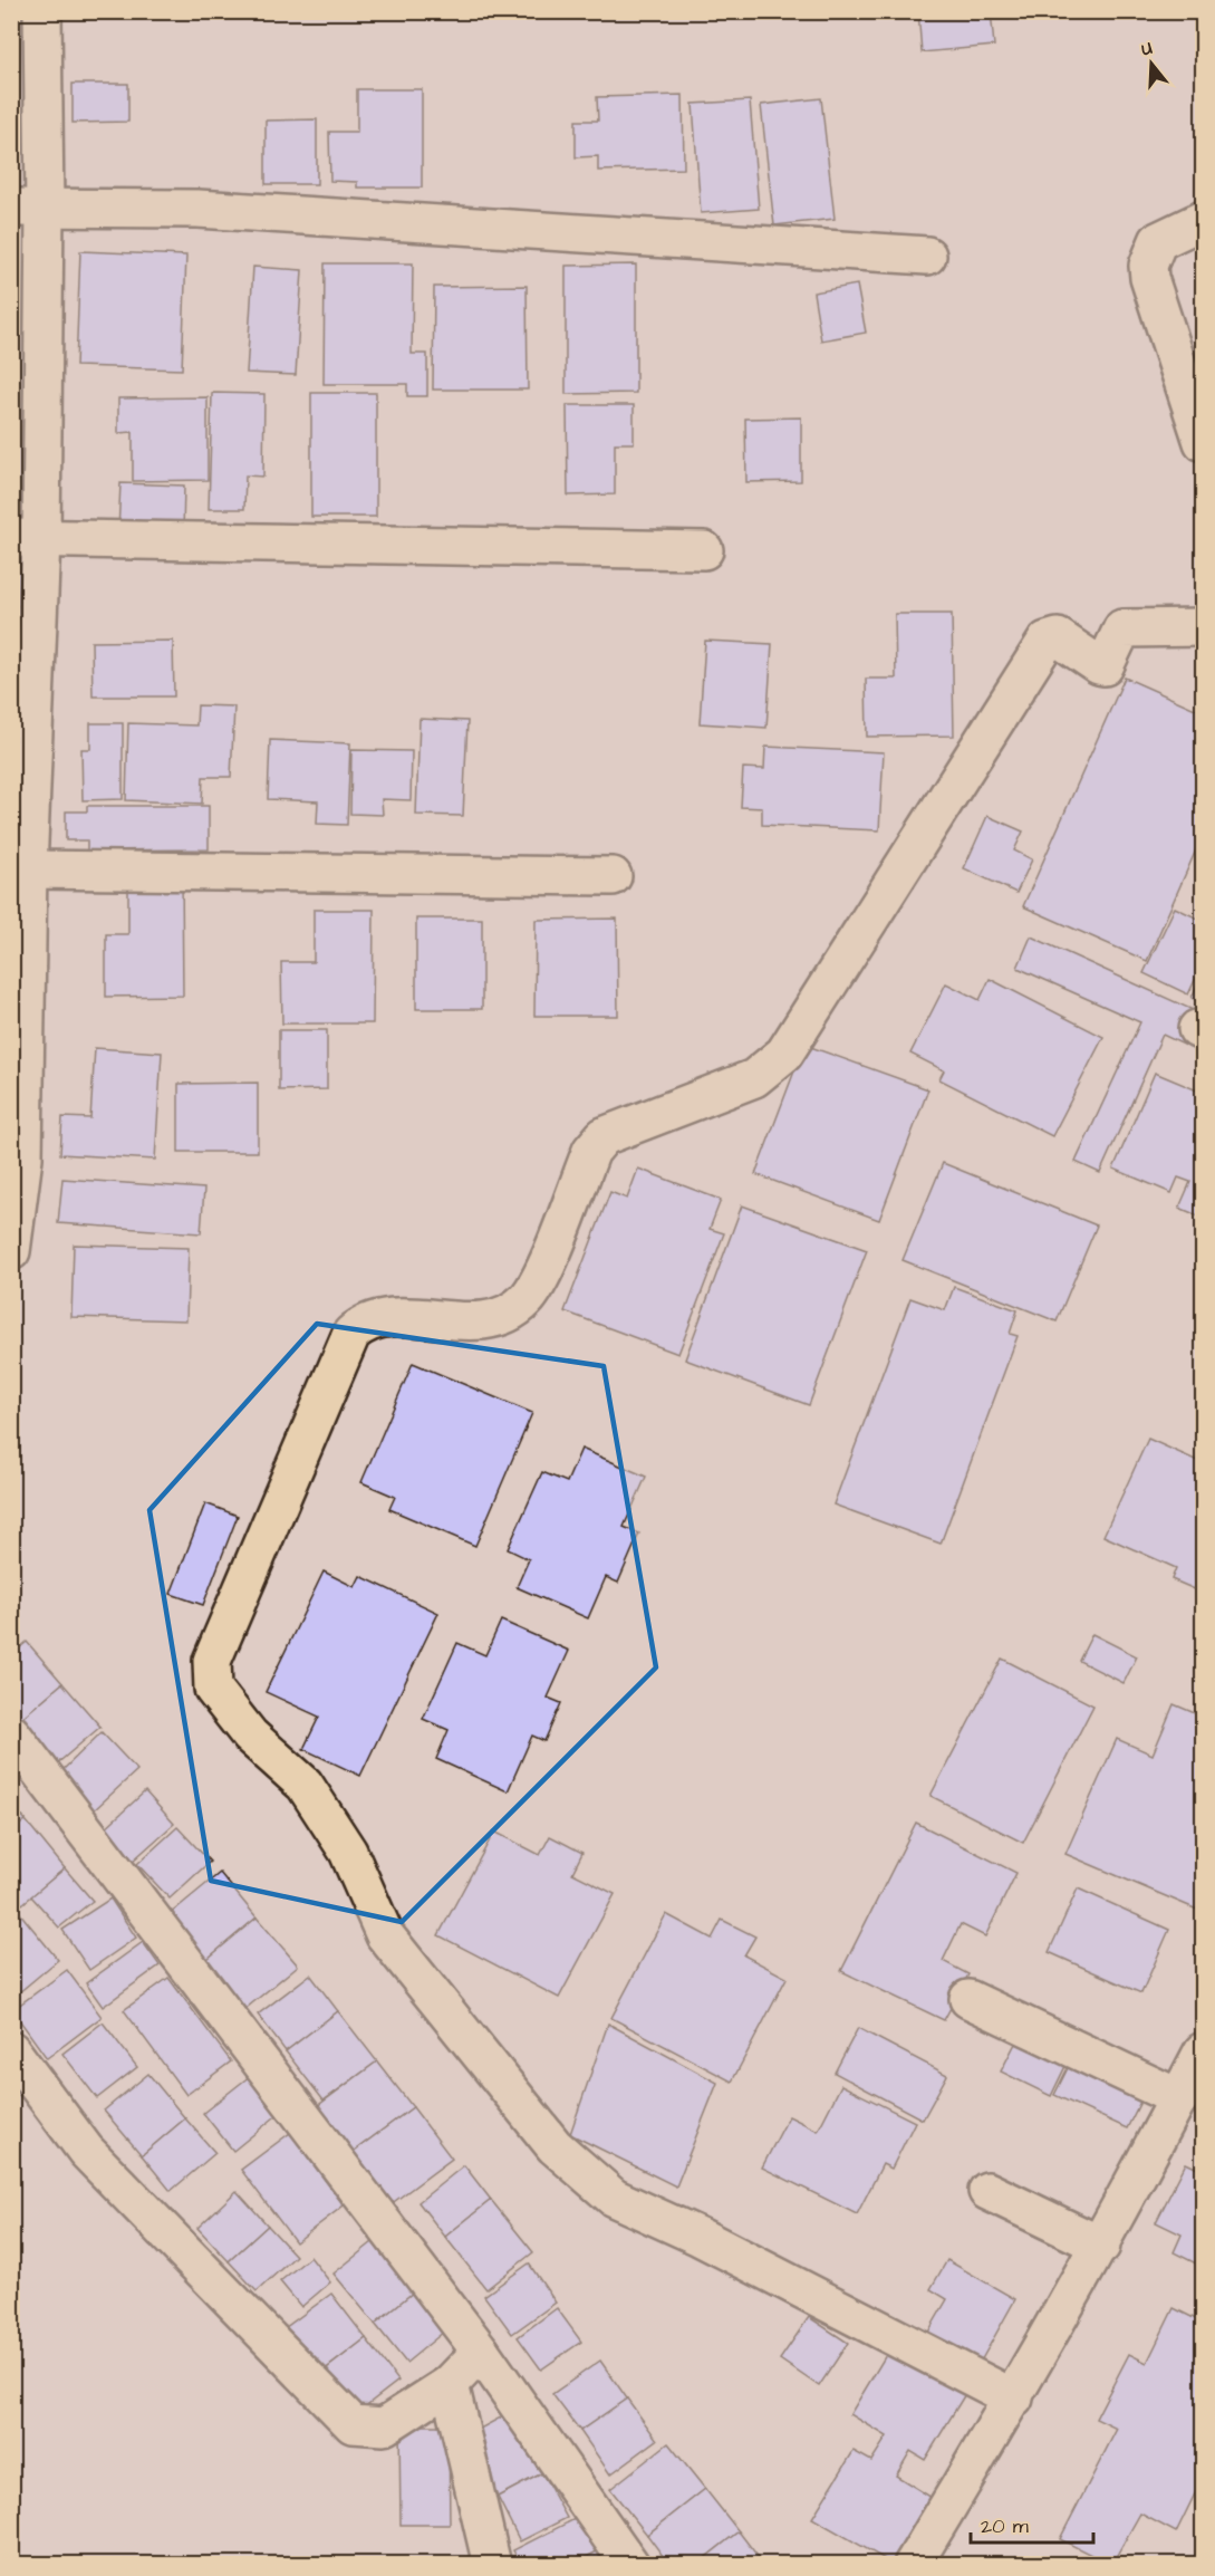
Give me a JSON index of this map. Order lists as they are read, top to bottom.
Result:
{
  "scale_bar": "20 m",
  "north": "top"
}
